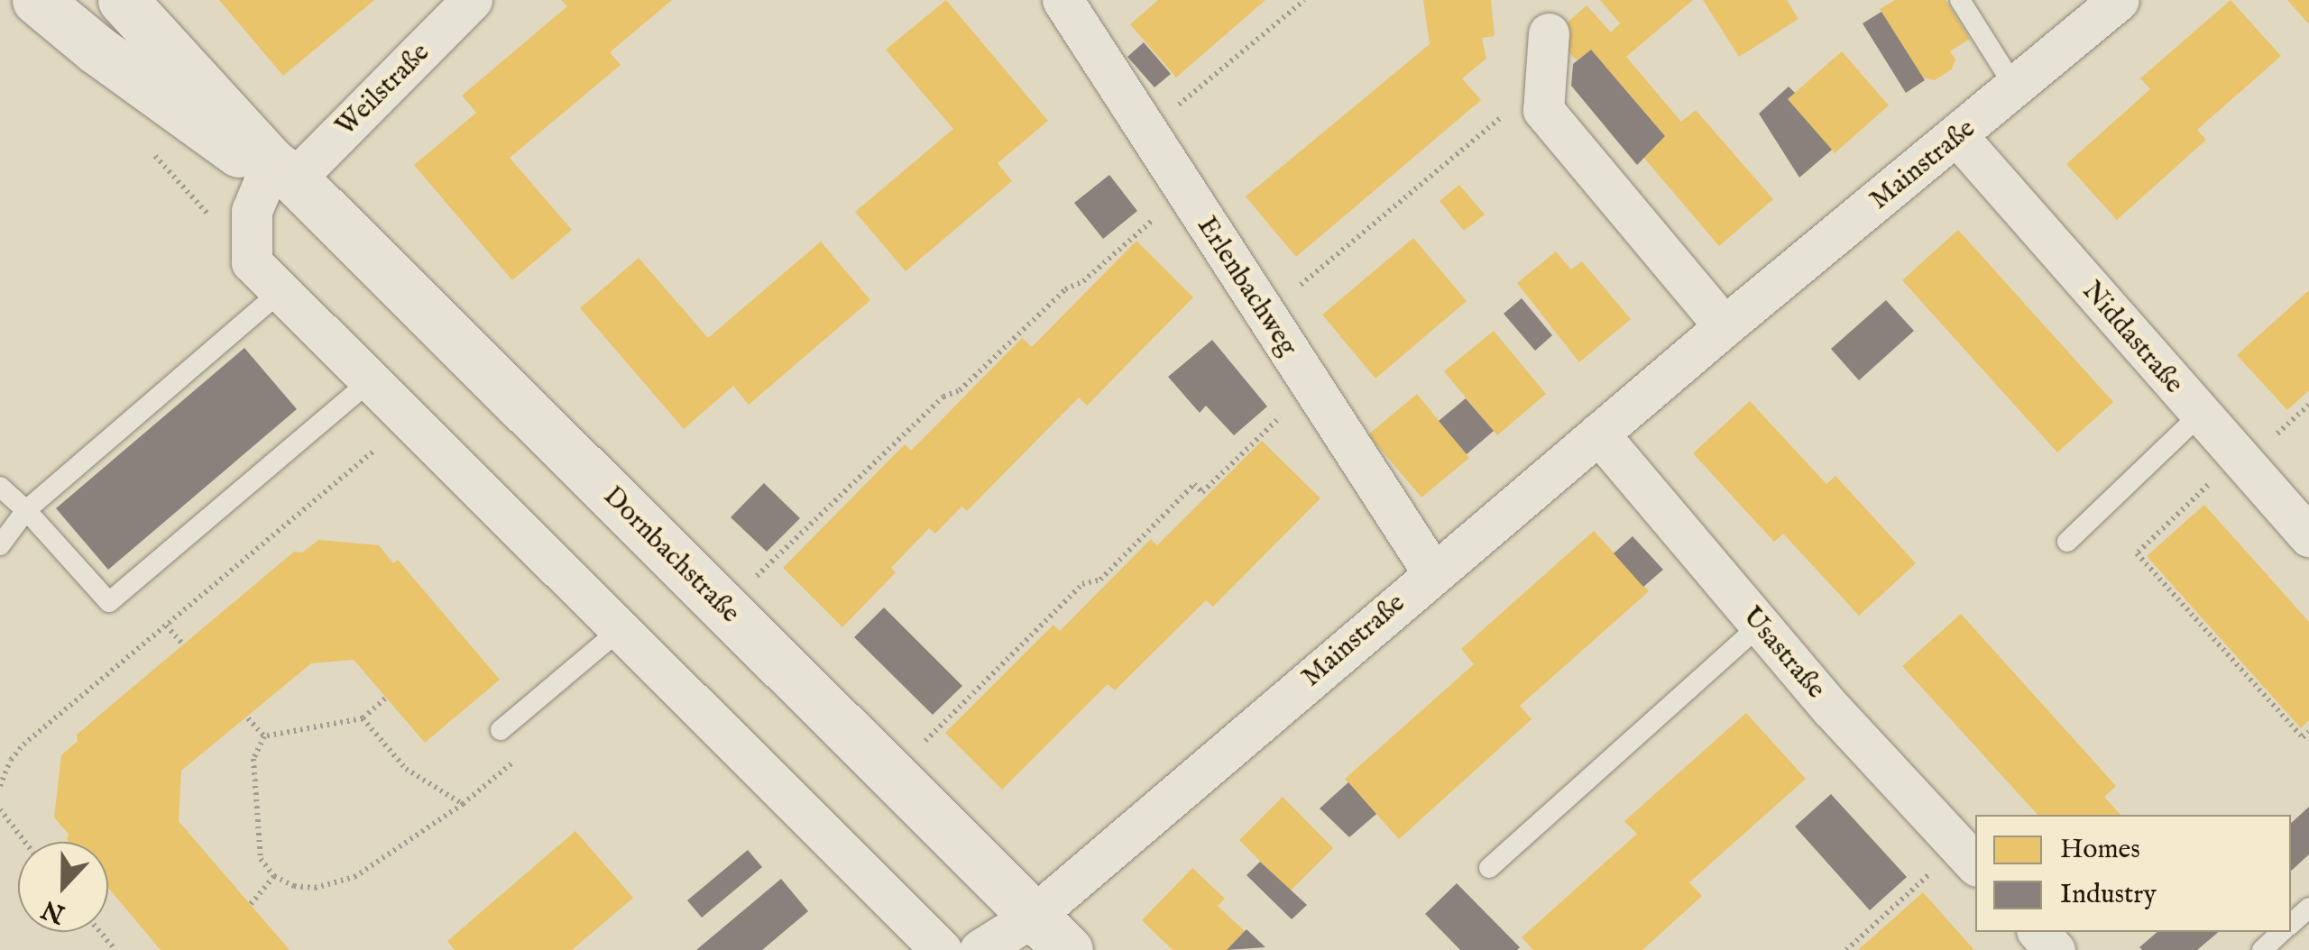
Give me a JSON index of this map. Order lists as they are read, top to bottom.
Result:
{
  "streets": {
    "street": [
      "Weilstraße",
      "Mainstraße",
      "Erlenbachweg",
      "Niddastraße",
      "Dornbachstraße",
      "Usastraße"
    ]
  },
  "crossings": [
    ["Weilstraße", "Dornbachstraße"],
    ["Mainstraße", "Erlenbachweg"],
    ["Mainstraße", "Niddastraße"],
    ["Mainstraße", "Dornbachstraße"],
    ["Mainstraße", "Usastraße"]
  ],
  "legend": ["Homes", "Industry"],
  "north": "bottom"
}
